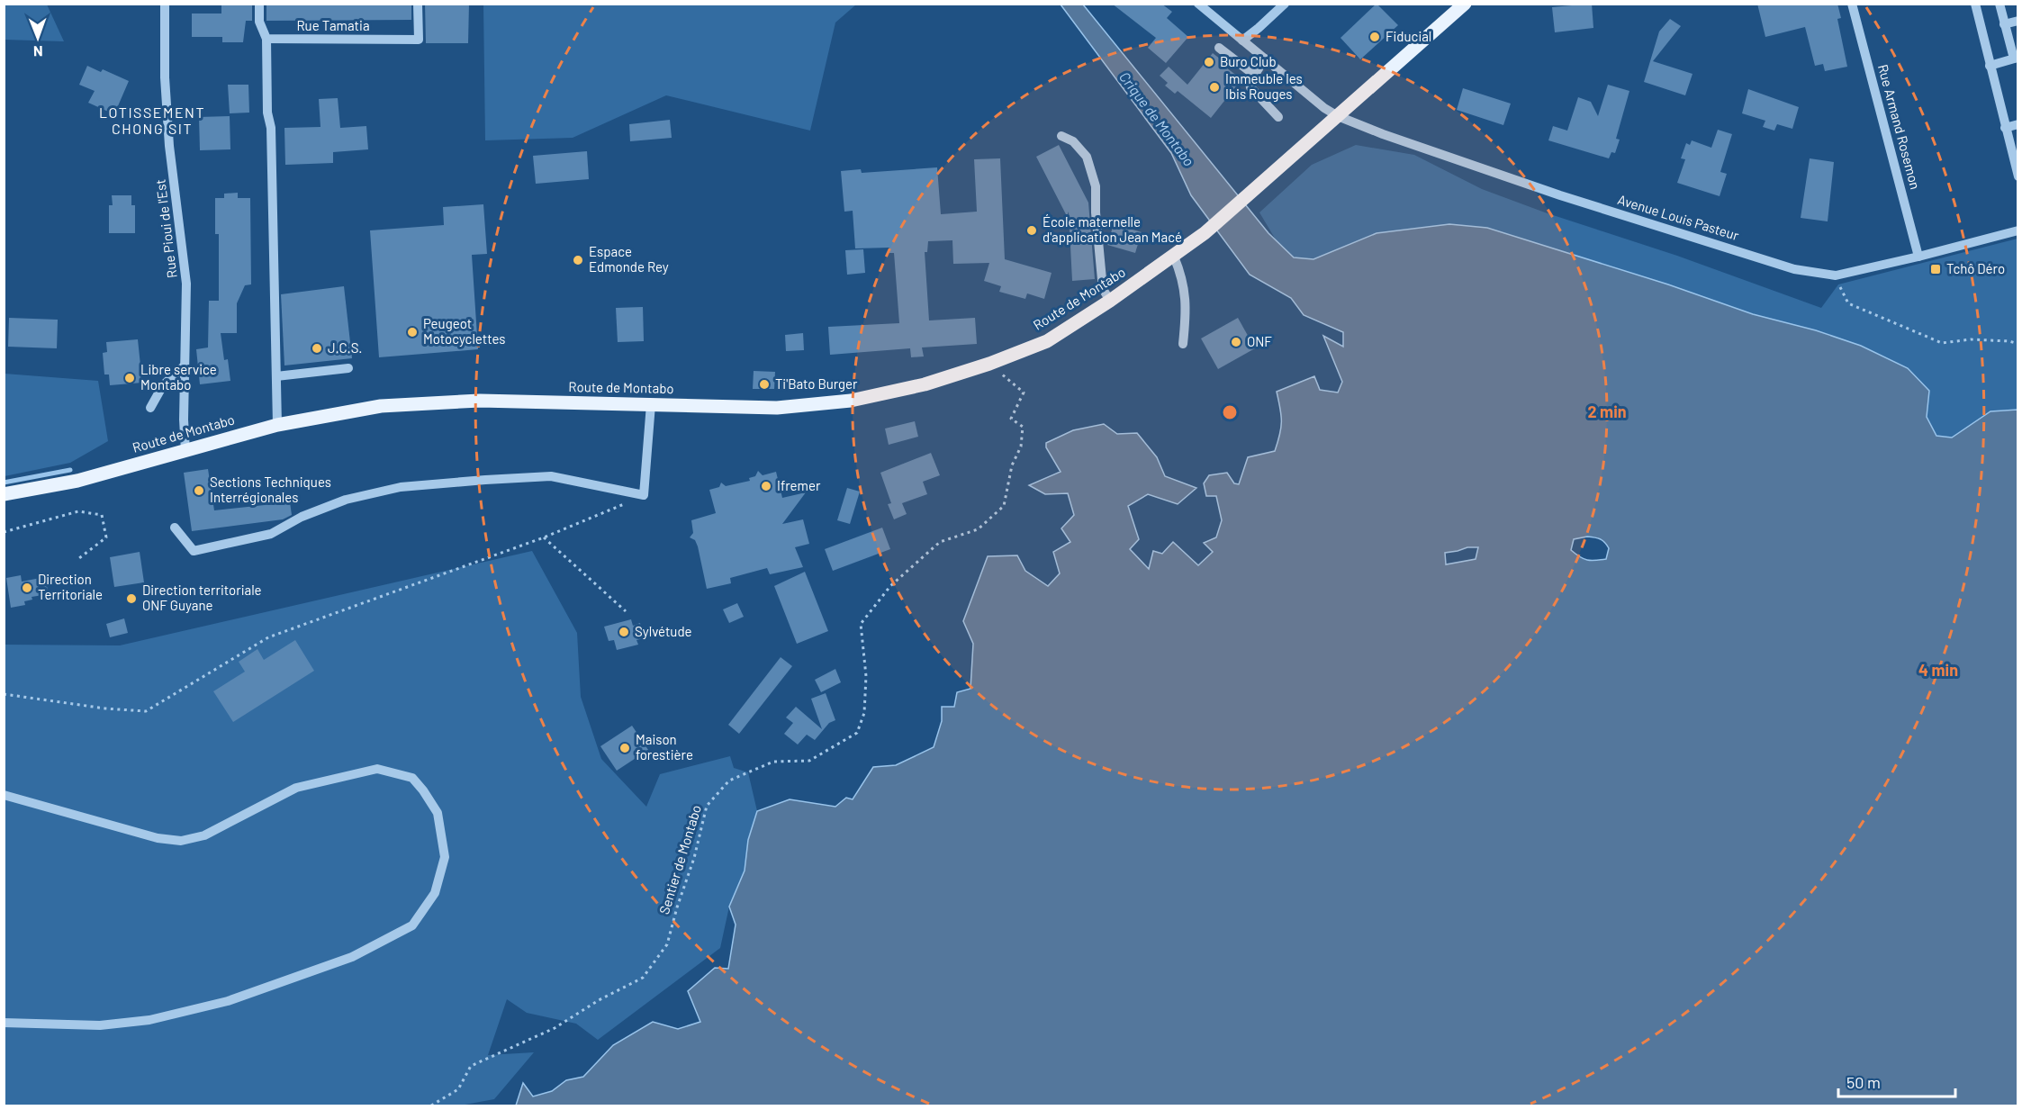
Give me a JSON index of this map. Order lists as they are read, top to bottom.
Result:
{
  "streets": {
    "main road": ["Route de Montabo"],
    "street": [
      "Rue Tamatia",
      "Rue Armand Rosemon",
      "Avenue Louis Pasteur",
      "Rue Pioui de l'Est"
    ],
    "path": ["Sentier de Montabo"]
  },
  "crossings": [
    ["Rue Armand Rosemon", "Avenue Louis Pasteur"],
    ["Avenue Louis Pasteur", "Route de Montabo"],
    ["Rue Pioui de l'Est", "Route de Montabo"],
    ["Route de Montabo", "Sentier de Montabo"]
  ],
  "districts": ["LOTISSEMENT CHONG SIT"],
  "water": ["Crique de Montabo"],
  "places": {
    "other": [
      "Fiducial",
      "Buro Club",
      "Immeuble les Ibis Rouges",
      "École maternelle d'application Jean Macé",
      "Espace Edmonde Rey",
      "Peugeot Motocyclettes",
      "ONF",
      "J.C.S.",
      "Libre service Montabo",
      "Ti'Bato Burger",
      "Ifremer",
      "Sections Techniques Interrégionales",
      "Direction Territoriale",
      "Direction territoriale ONF Guyane",
      "Sylvétude",
      "Maison forestière"
    ],
    "transit": ["Tchô Déro"]
  },
  "scale_bar": "50 m",
  "north": "bottom",
  "rings": ["2 min", "4 min"]
}
